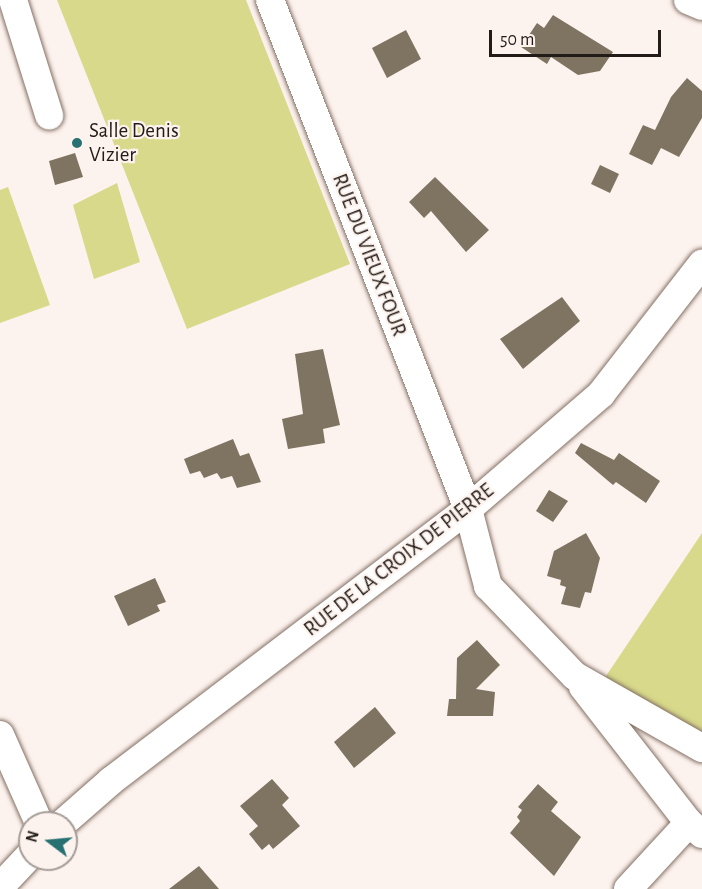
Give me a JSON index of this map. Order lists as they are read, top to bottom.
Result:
{
  "streets": {
    "street": ["RUE DU VIEUX FOUR", "RUE DE LA CROIX DE PIERRE"]
  },
  "crossings": [
    ["RUE DU VIEUX FOUR", "RUE DE LA CROIX DE PIERRE"]
  ],
  "places": ["Salle Denis Vizier"],
  "scale_bar": "50 m",
  "north": "left"
}
